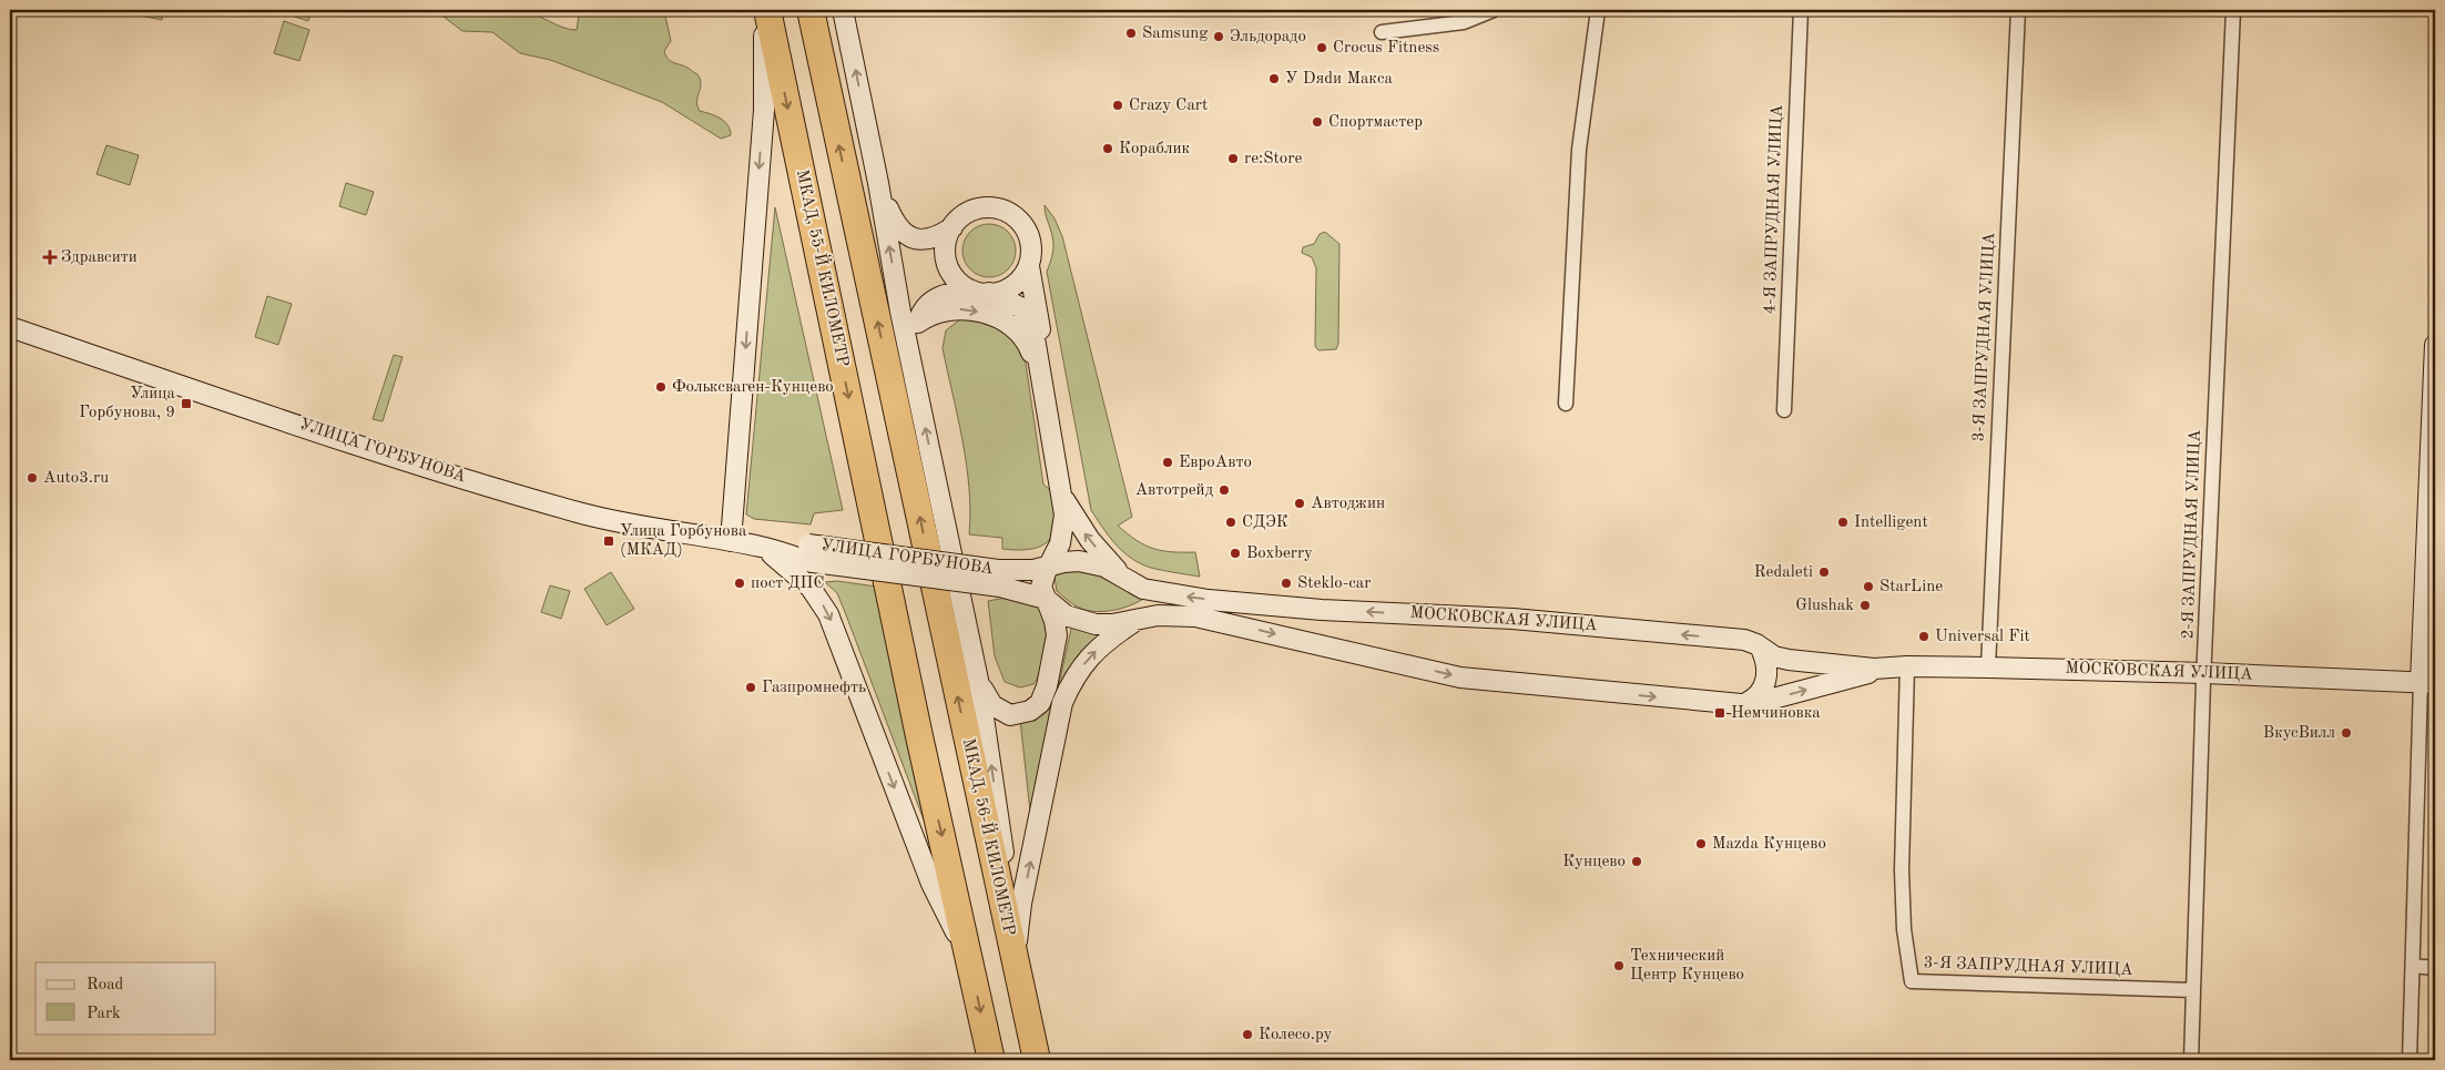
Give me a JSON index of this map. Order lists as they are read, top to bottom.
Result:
{
  "streets": {
    "highway": ["МКАД, 55-Й КИЛОМЕТР", "МКАД, 56-Й КИЛОМЕТР"],
    "street": [
      "4-Я ЗАПРУДНАЯ УЛИЦА",
      "3-Я ЗАПРУДНАЯ УЛИЦА",
      "УЛИЦА ГОРБУНОВА",
      "2-Я ЗАПРУДНАЯ УЛИЦА",
      "МОСКОВСКАЯ УЛИЦА"
    ]
  },
  "crossings": [
    ["3-Я ЗАПРУДНАЯ УЛИЦА", "2-Я ЗАПРУДНАЯ УЛИЦА"],
    ["3-Я ЗАПРУДНАЯ УЛИЦА", "МОСКОВСКАЯ УЛИЦА"],
    ["УЛИЦА ГОРБУНОВА", "МОСКОВСКАЯ УЛИЦА"],
    ["2-Я ЗАПРУДНАЯ УЛИЦА", "МОСКОВСКАЯ УЛИЦА"]
  ],
  "one_way": ["МКАД, 55-Й КИЛОМЕТР", "МКАД, 56-Й КИЛОМЕТР"],
  "places": {
    "other": [
      "Samsung",
      "Эльдорадо",
      "Crocus Fitness",
      "У Dяdи Макса",
      "Crazy Cart",
      "Спортмастер",
      "Кораблик",
      "re:Store",
      "Фольксваген-Кунцево",
      "ЕвроАвто",
      "Auto3.ru",
      "Автотрейд",
      "Автоджин",
      "СДЭК",
      "Intelligent",
      "Boxberry",
      "Redaleti",
      "пост ДПС",
      "Steklo-car",
      "StarLine",
      "Glushak",
      "Universal Fit",
      "Газпромнефть",
      "ВкусВилл",
      "Mazda Кунцево",
      "Кунцево",
      "Технический Центр Кунцево",
      "Колесо.ру"
    ],
    "health": ["Здравсити"],
    "transit": ["Улица Горбунова, 9", "Улица Горбунова (МКАД)", "Немчиновка"]
  },
  "legend": ["Road", "Park"]
}
